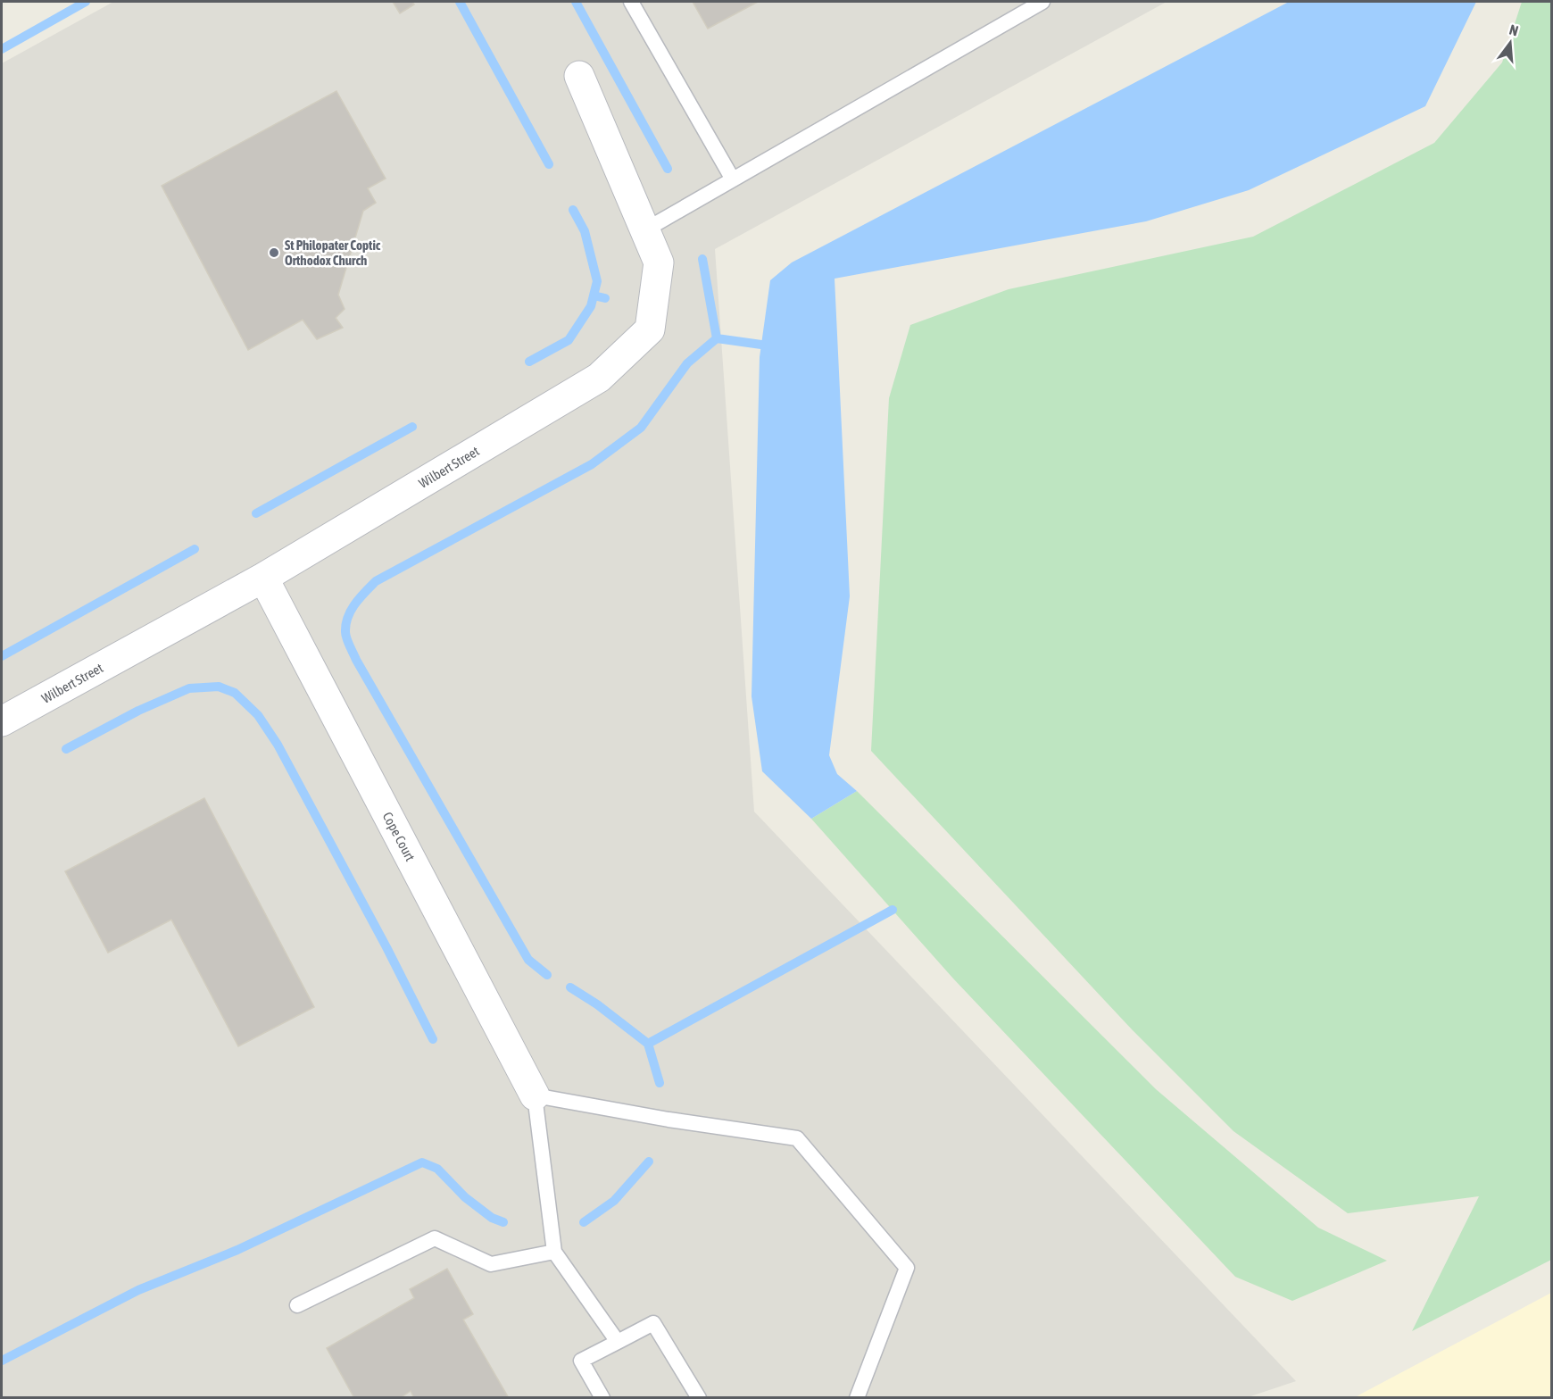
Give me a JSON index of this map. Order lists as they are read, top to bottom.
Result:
{
  "streets": {
    "street": ["Wilbert Street", "Cope Court"]
  },
  "crossings": [
    ["Wilbert Street", "Cope Court"]
  ],
  "places": ["St Philopater Coptic Orthodox Church"],
  "north": "top"
}
